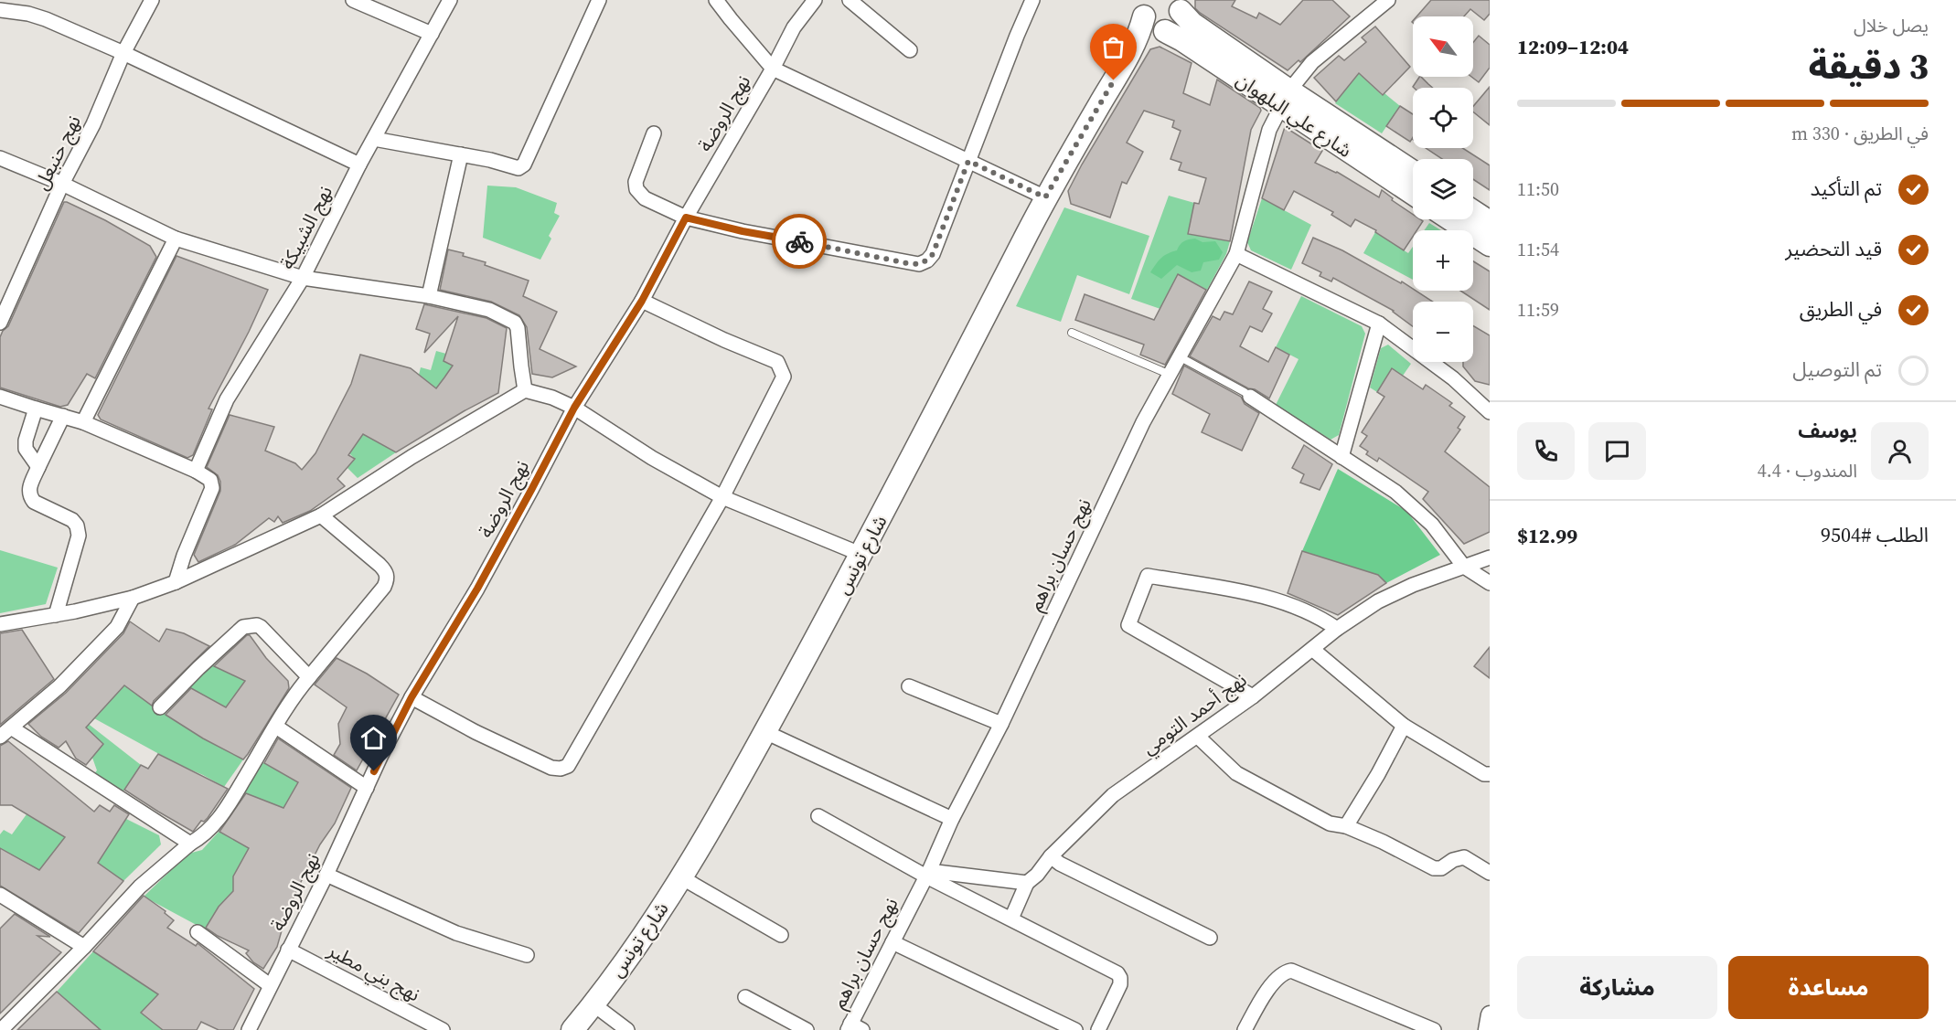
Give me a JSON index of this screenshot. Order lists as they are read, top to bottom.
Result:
{
  "streets": {
    "main road": ["شارع علي البلهوان", "شارع تونس"],
    "street": [
      "نهج الروضة",
      "نهج حنبعل",
      "نهج الشبيكة",
      "نهج حسان براهم",
      "نهج أحمد التومي",
      "نهج بني مطير"
    ]
  },
  "crossings": [
    ["نهج الروضة", "نهج بني مطير"],
    ["شارع علي البلهوان", "شارع تونس"],
    ["شارع علي البلهوان", "نهج حسان براهم"]
  ],
  "north": "top left",
  "page": {
    "heading": ["3 دقيقة", "يصل خلال", "12:04–12:09"],
    "panel": [
      "يوسف",
      "المندوب · 4.4",
      "الطلب #9504",
      "$12.99"
    ],
    "map_buttons": ["+", "−"],
    "bar": "في الطريق · 330 m",
    "list": [
      ["تم التأكيد", "11:50"],
      ["قيد التحضير", "11:54"],
      ["في الطريق", "11:59"],
      "تم التوصيل"
    ],
    "buttons": ["مساعدة", "مشاركة"]
  }
}
